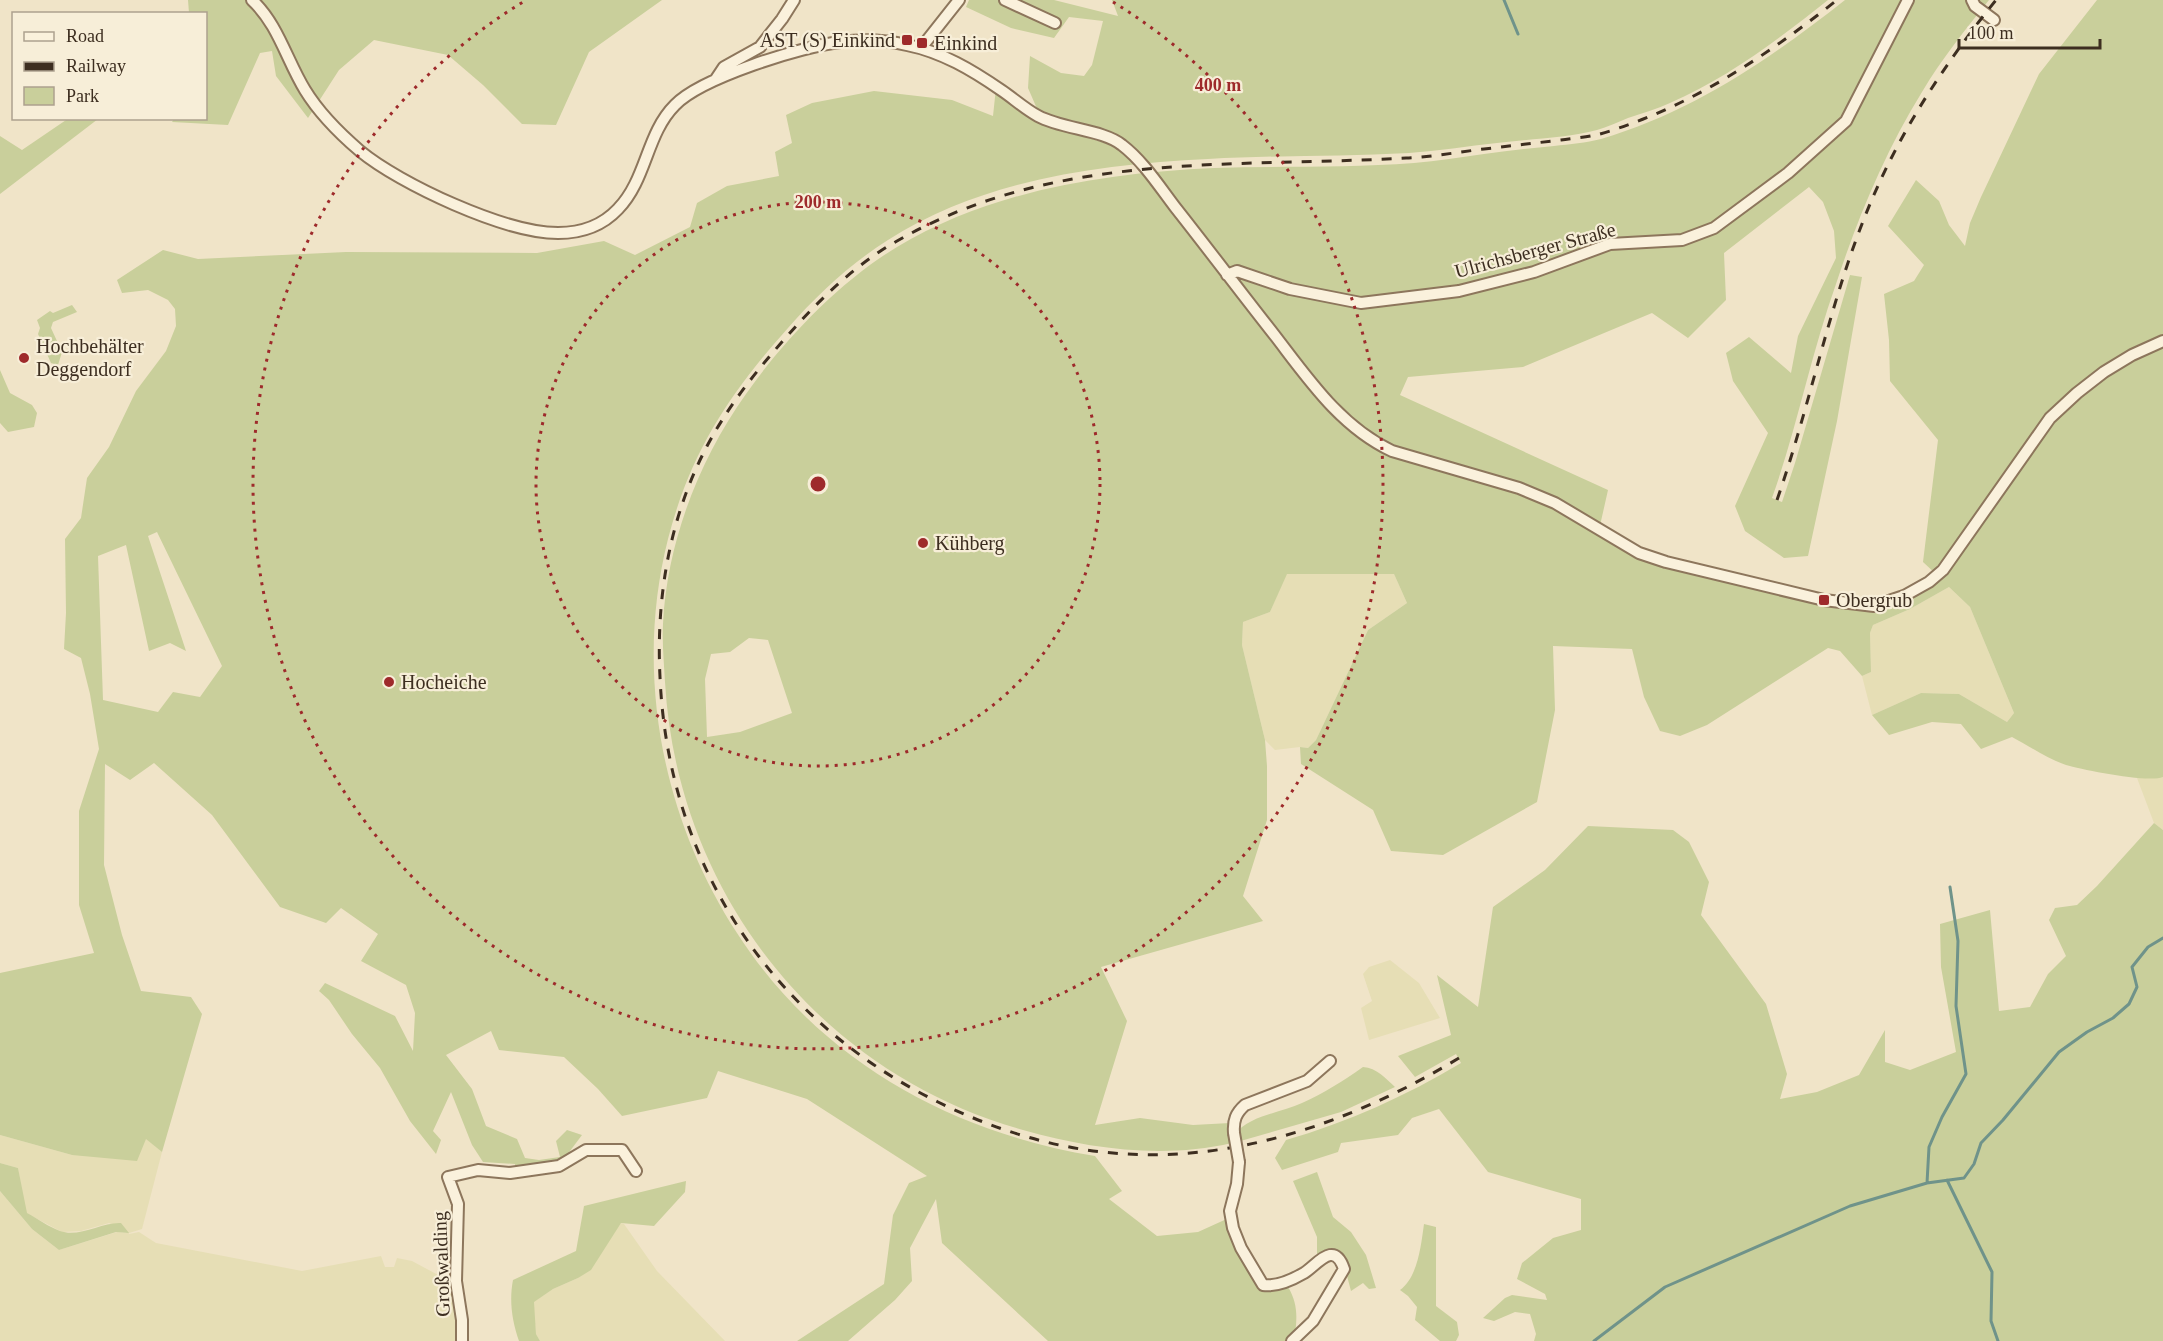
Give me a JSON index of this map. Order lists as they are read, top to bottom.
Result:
{
  "streets": {
    "street": ["Ulrichsberger Straße", "Großwalding"]
  },
  "places": {
    "transit": ["AST (S) Einkind", "Einkind", "Obergrub"],
    "other": ["Hochbehälter Deggendorf", "Kühberg", "Hocheiche"]
  },
  "legend": ["Road", "Railway", "Park"],
  "scale_bar": "100 m",
  "rings": ["400 m", "200 m"]
}
